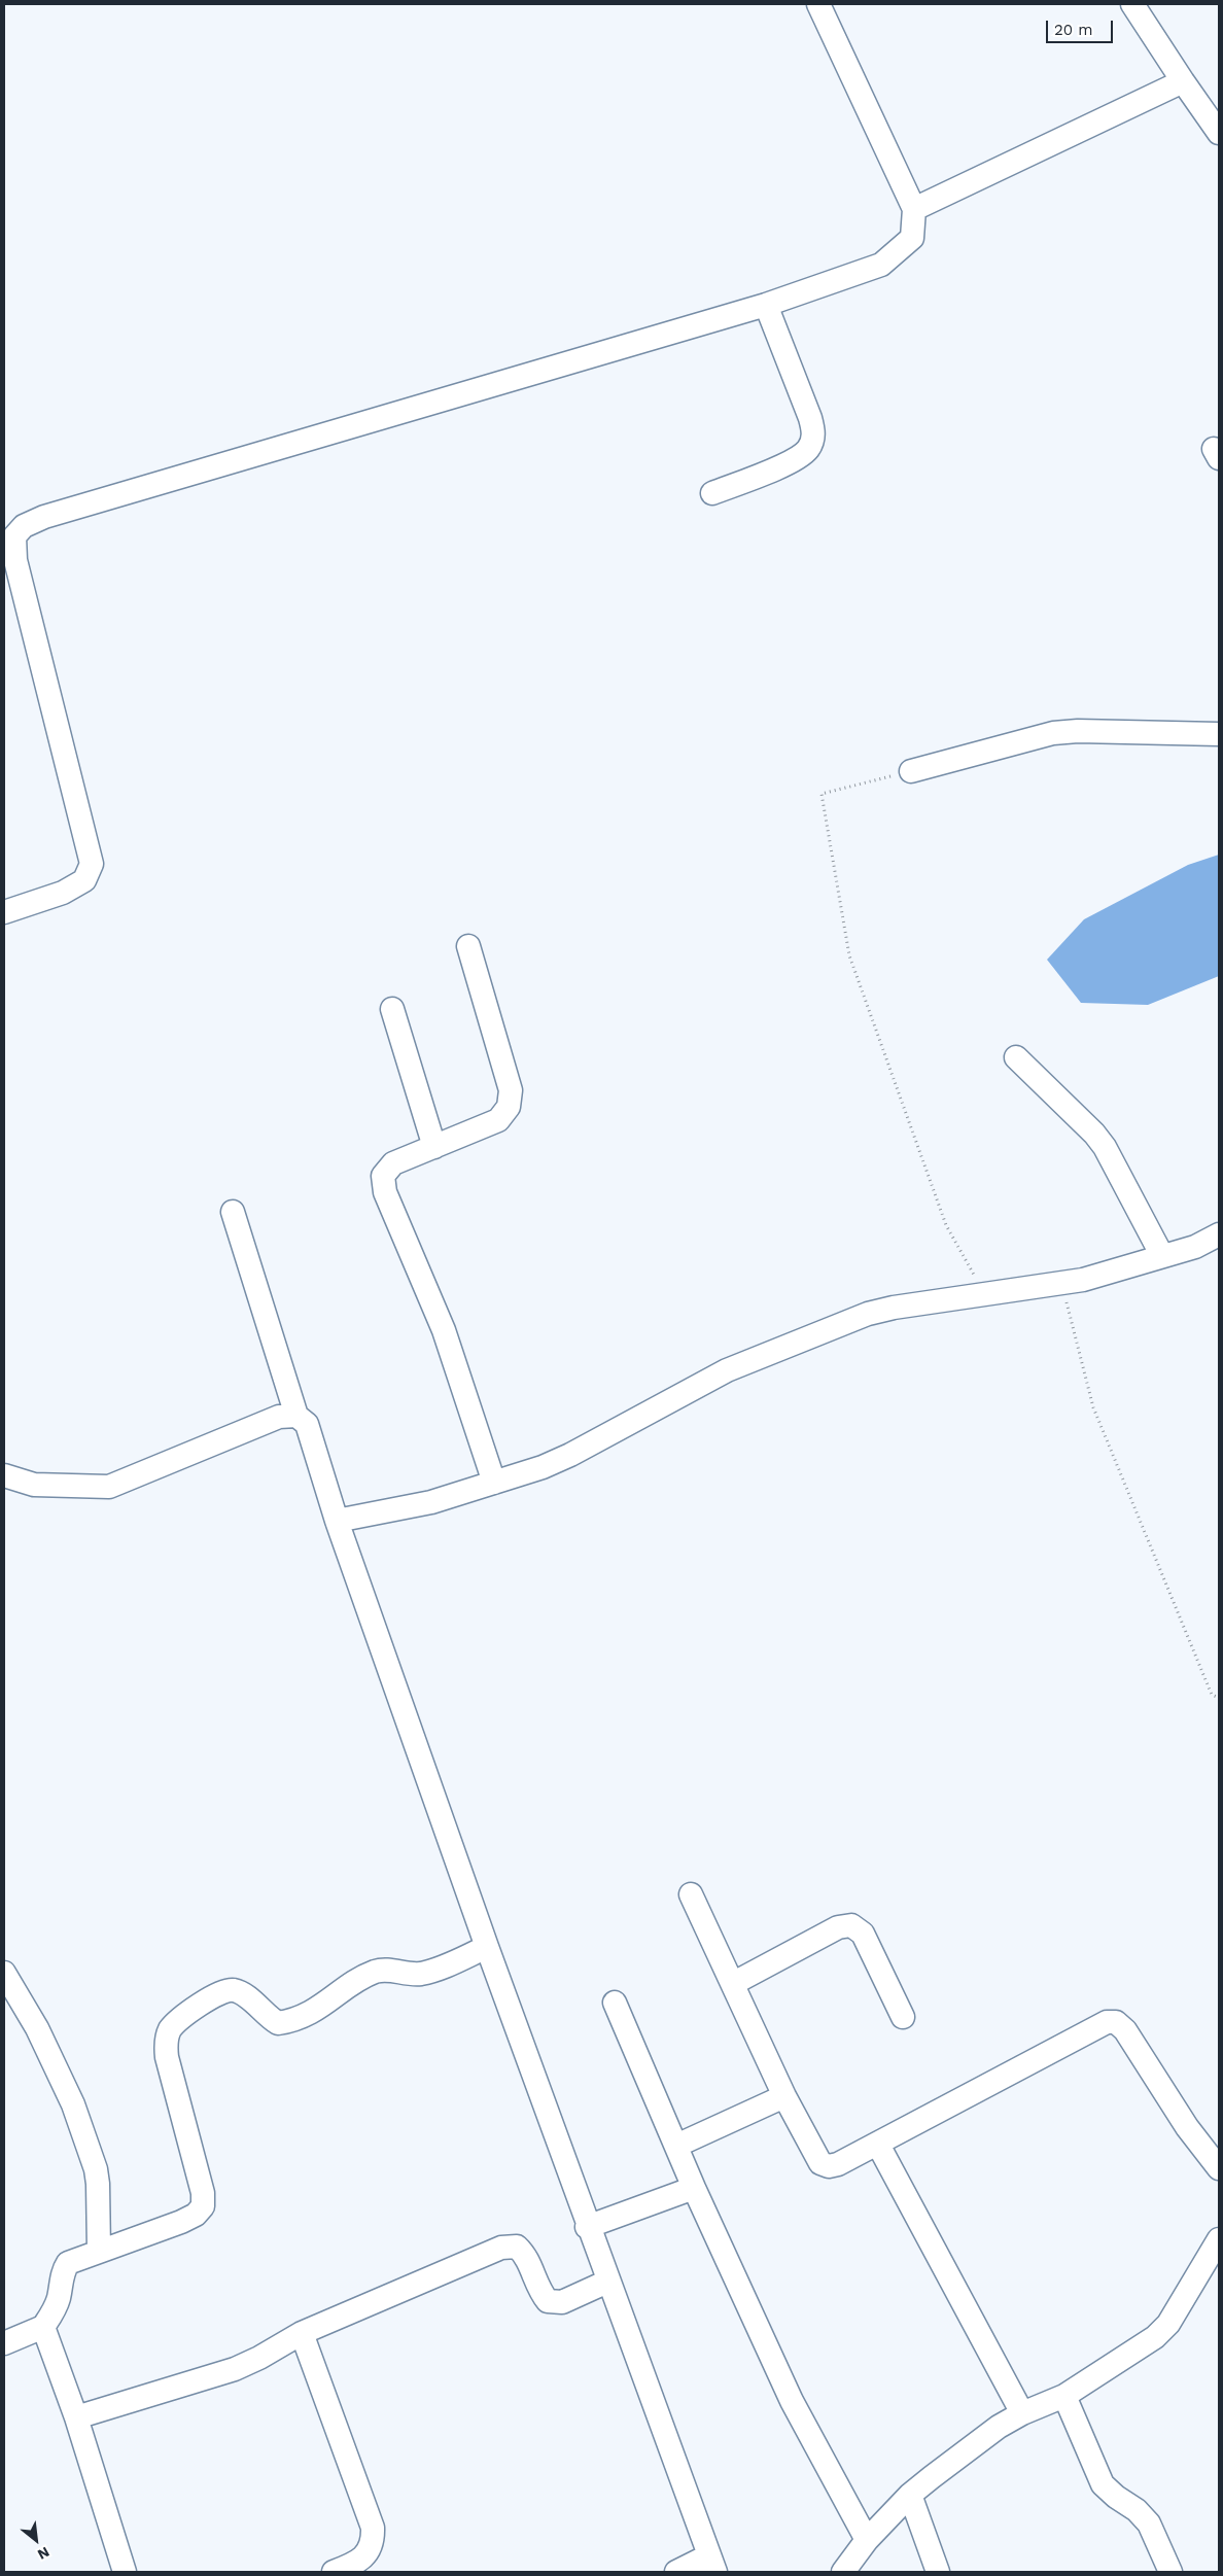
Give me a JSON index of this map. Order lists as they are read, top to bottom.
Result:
{
  "scale_bar": "20 m",
  "north": "bottom right"
}
